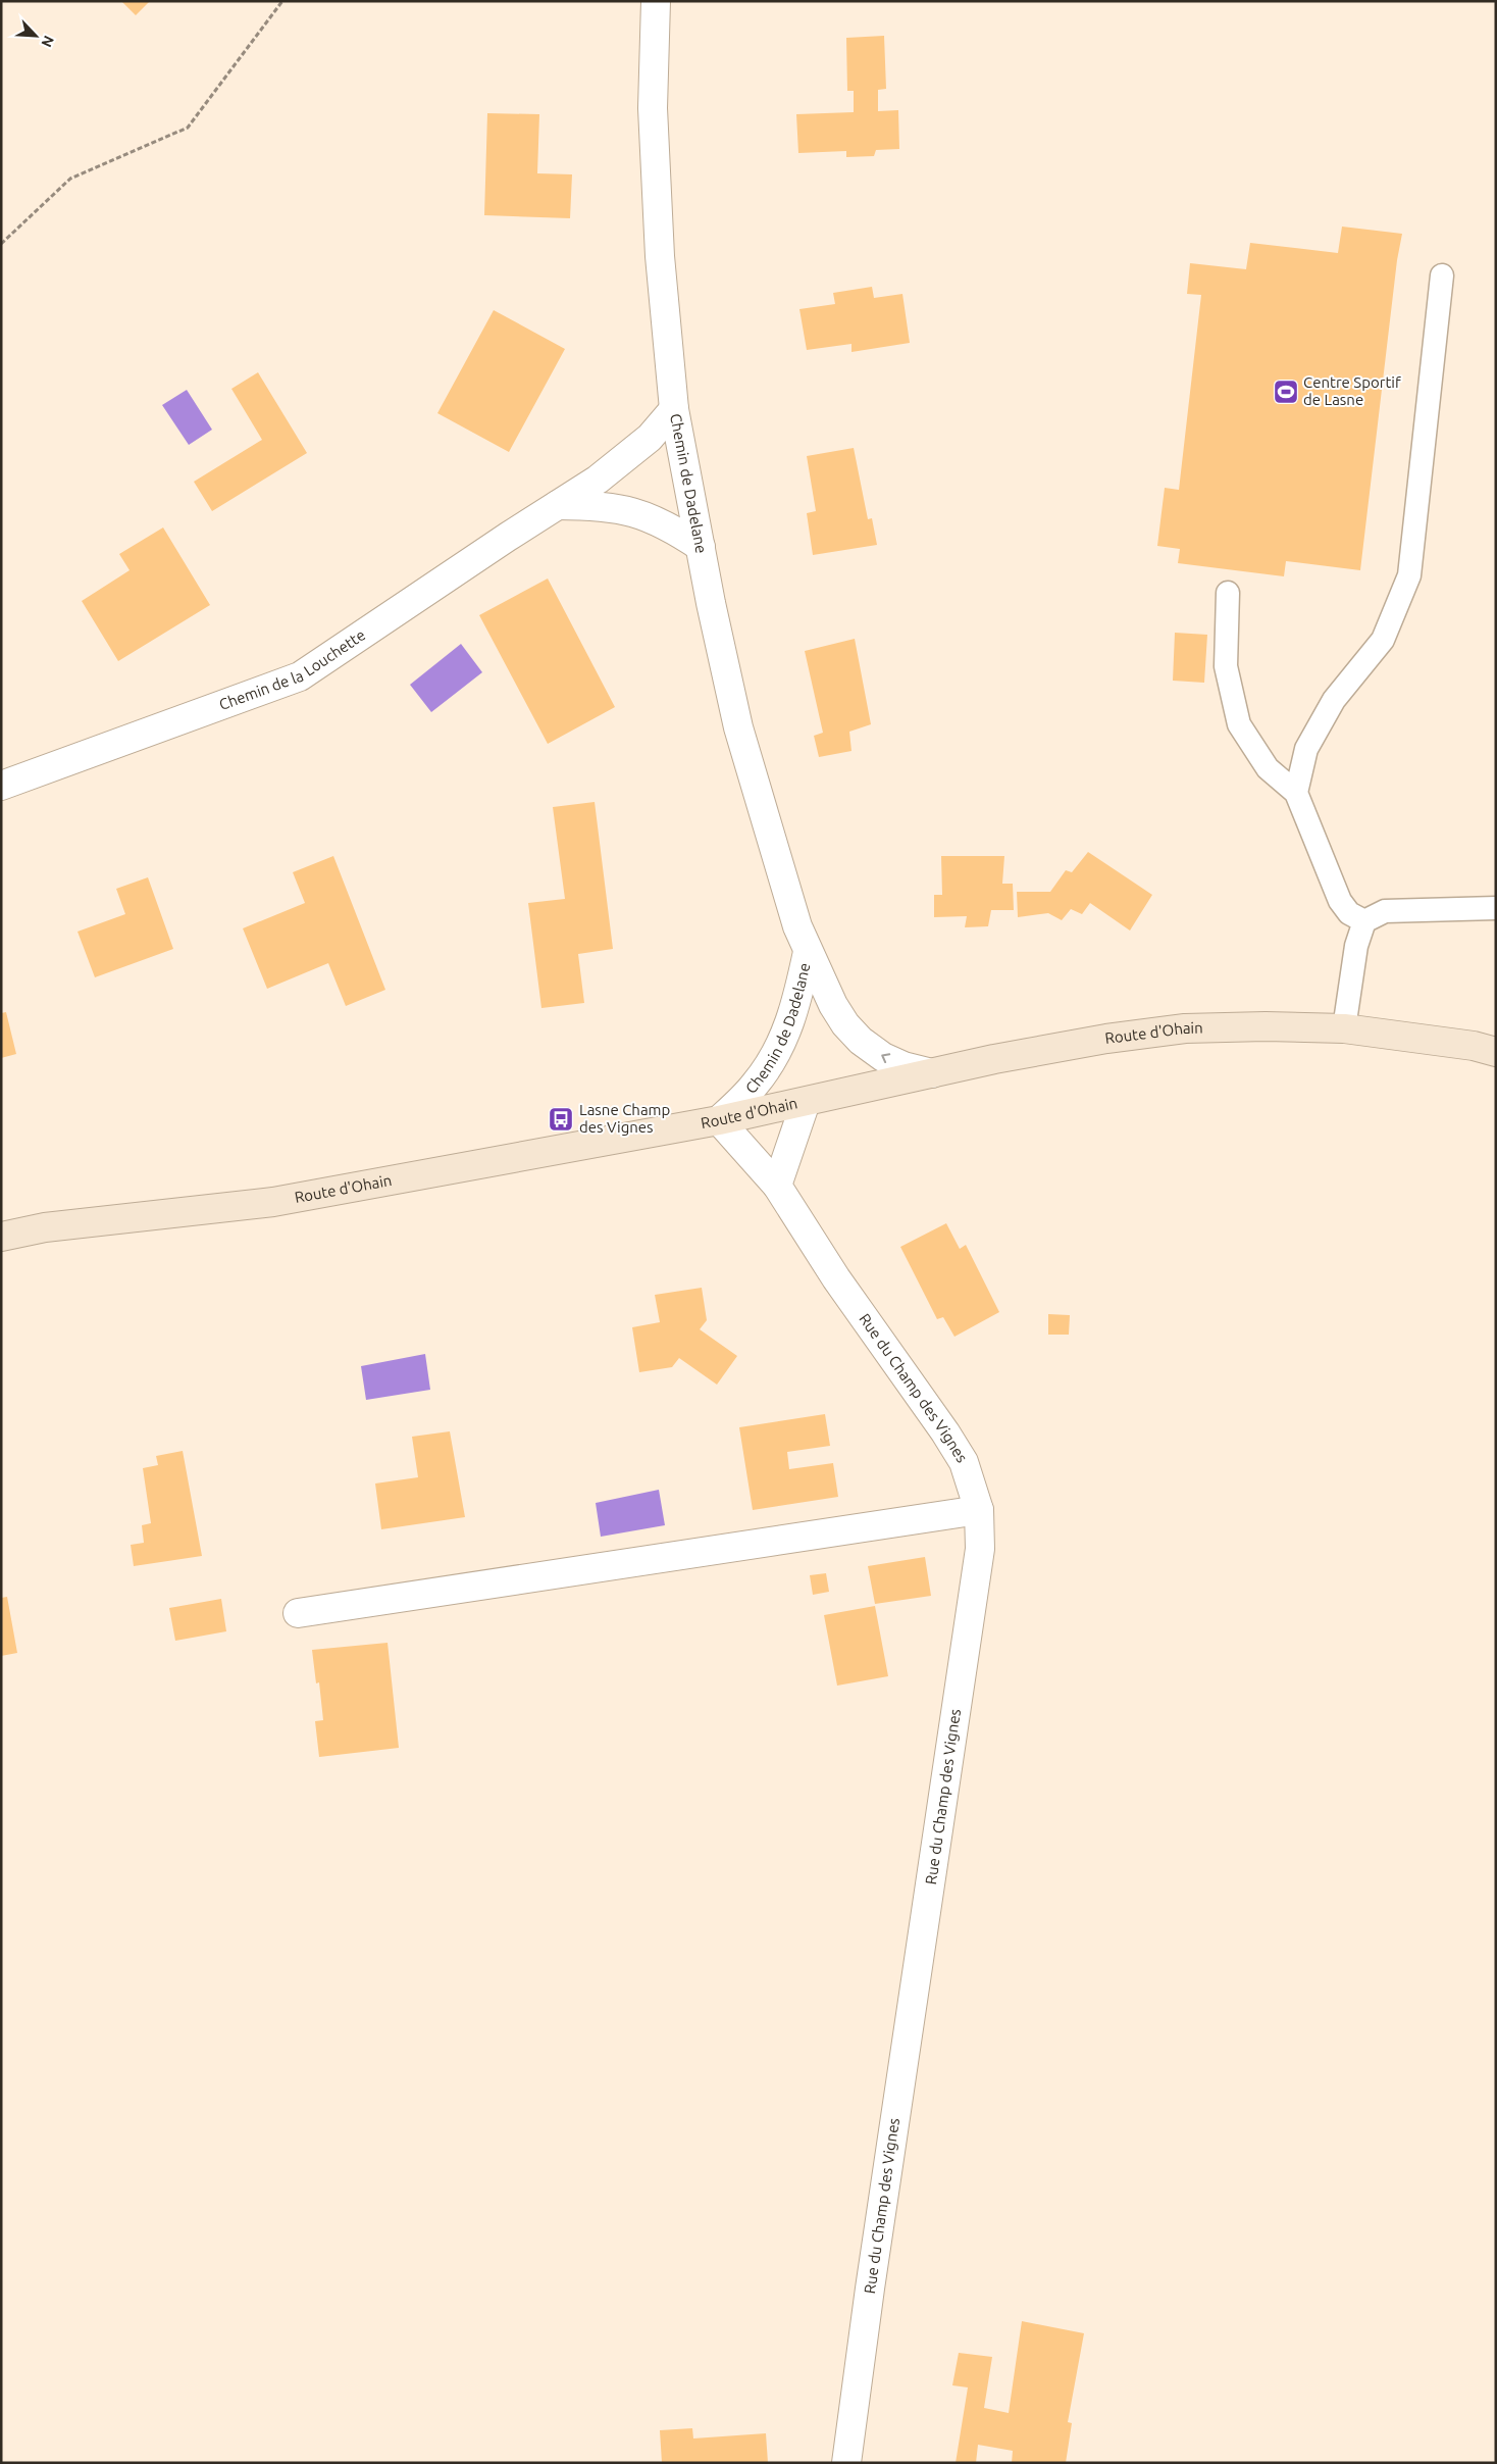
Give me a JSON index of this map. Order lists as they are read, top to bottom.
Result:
{
  "streets": {
    "main road": ["Route d'Ohain"],
    "street": ["Chemin de Dadelane", "Chemin de la Louchette", "Rue du Champ des Vignes"]
  },
  "crossings": [
    ["Chemin de Dadelane", "Chemin de la Louchette"],
    ["Chemin de Dadelane", "Route d'Ohain"],
    ["Chemin de Dadelane", "Rue du Champ des Vignes"],
    ["Route d'Ohain", "Rue du Champ des Vignes"]
  ],
  "places": {
    "sports": ["Centre Sportif de Lasne"],
    "bus stop": ["Lasne Champ des Vignes"]
  },
  "north": "bottom right"
}
